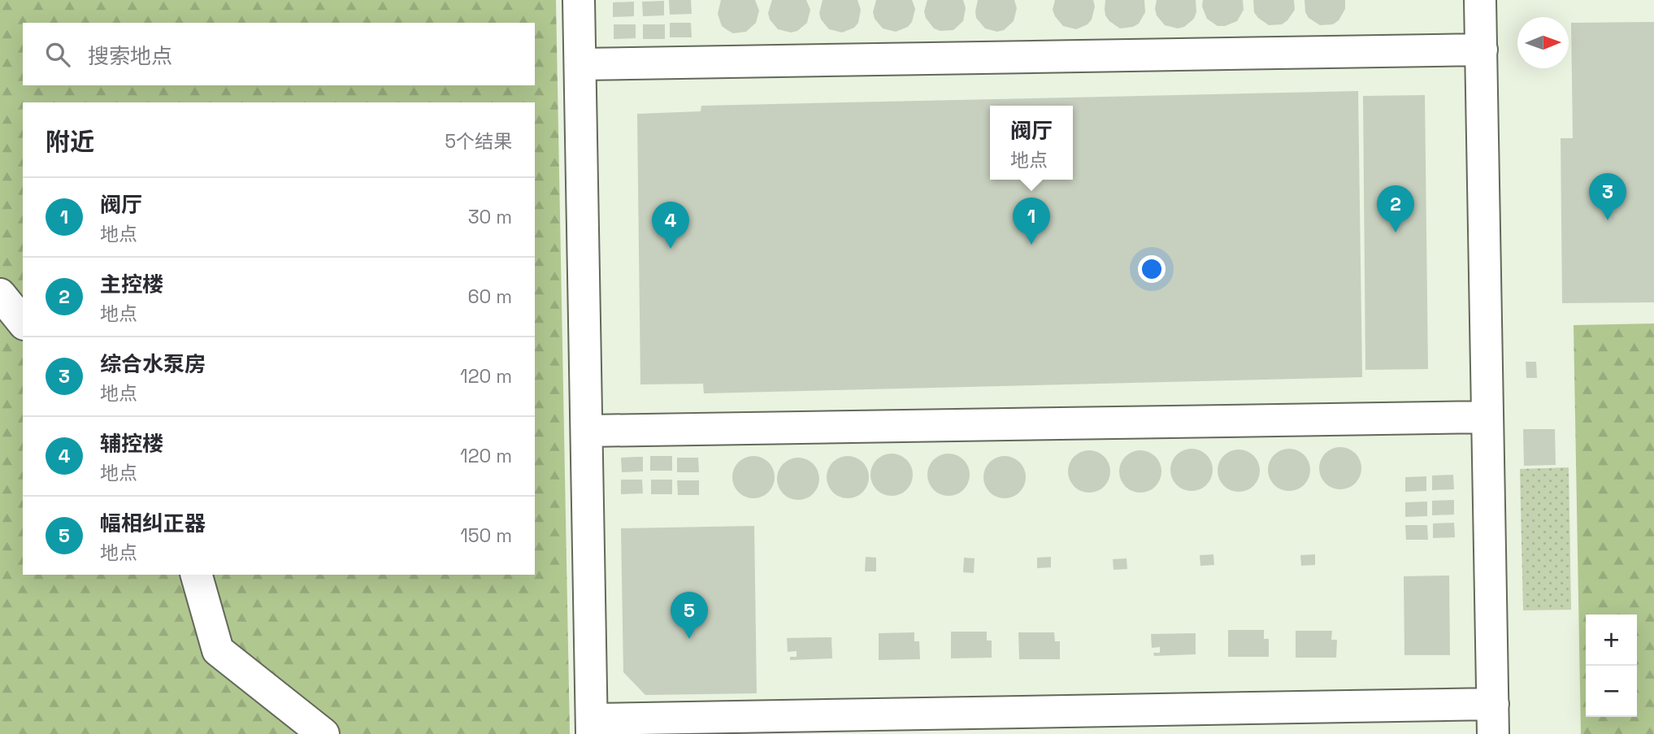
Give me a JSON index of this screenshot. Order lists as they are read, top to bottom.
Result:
{
  "north": "right",
  "page": {
    "search": "搜索地点",
    "heading": ["附近", "5个结果"],
    "popup": ["阀厅", "地点"],
    "pins": [
      "3",
      "2",
      "1",
      "4",
      "5"
    ],
    "list": [
      {
        "mark": "1",
        "name": "阀厅",
        "note": "地点",
        "value": "30 m"
      },
      {
        "mark": "2",
        "name": "主控楼",
        "note": "地点",
        "value": "60 m"
      },
      {
        "mark": "3",
        "name": "综合水泵房",
        "note": "地点",
        "value": "120 m"
      },
      {
        "mark": "4",
        "name": "辅控楼",
        "note": "地点",
        "value": "120 m"
      },
      {
        "mark": "5",
        "name": "幅相纠正器",
        "note": "地点",
        "value": "150 m"
      }
    ],
    "map_buttons": ["+", "−"]
  }
}
